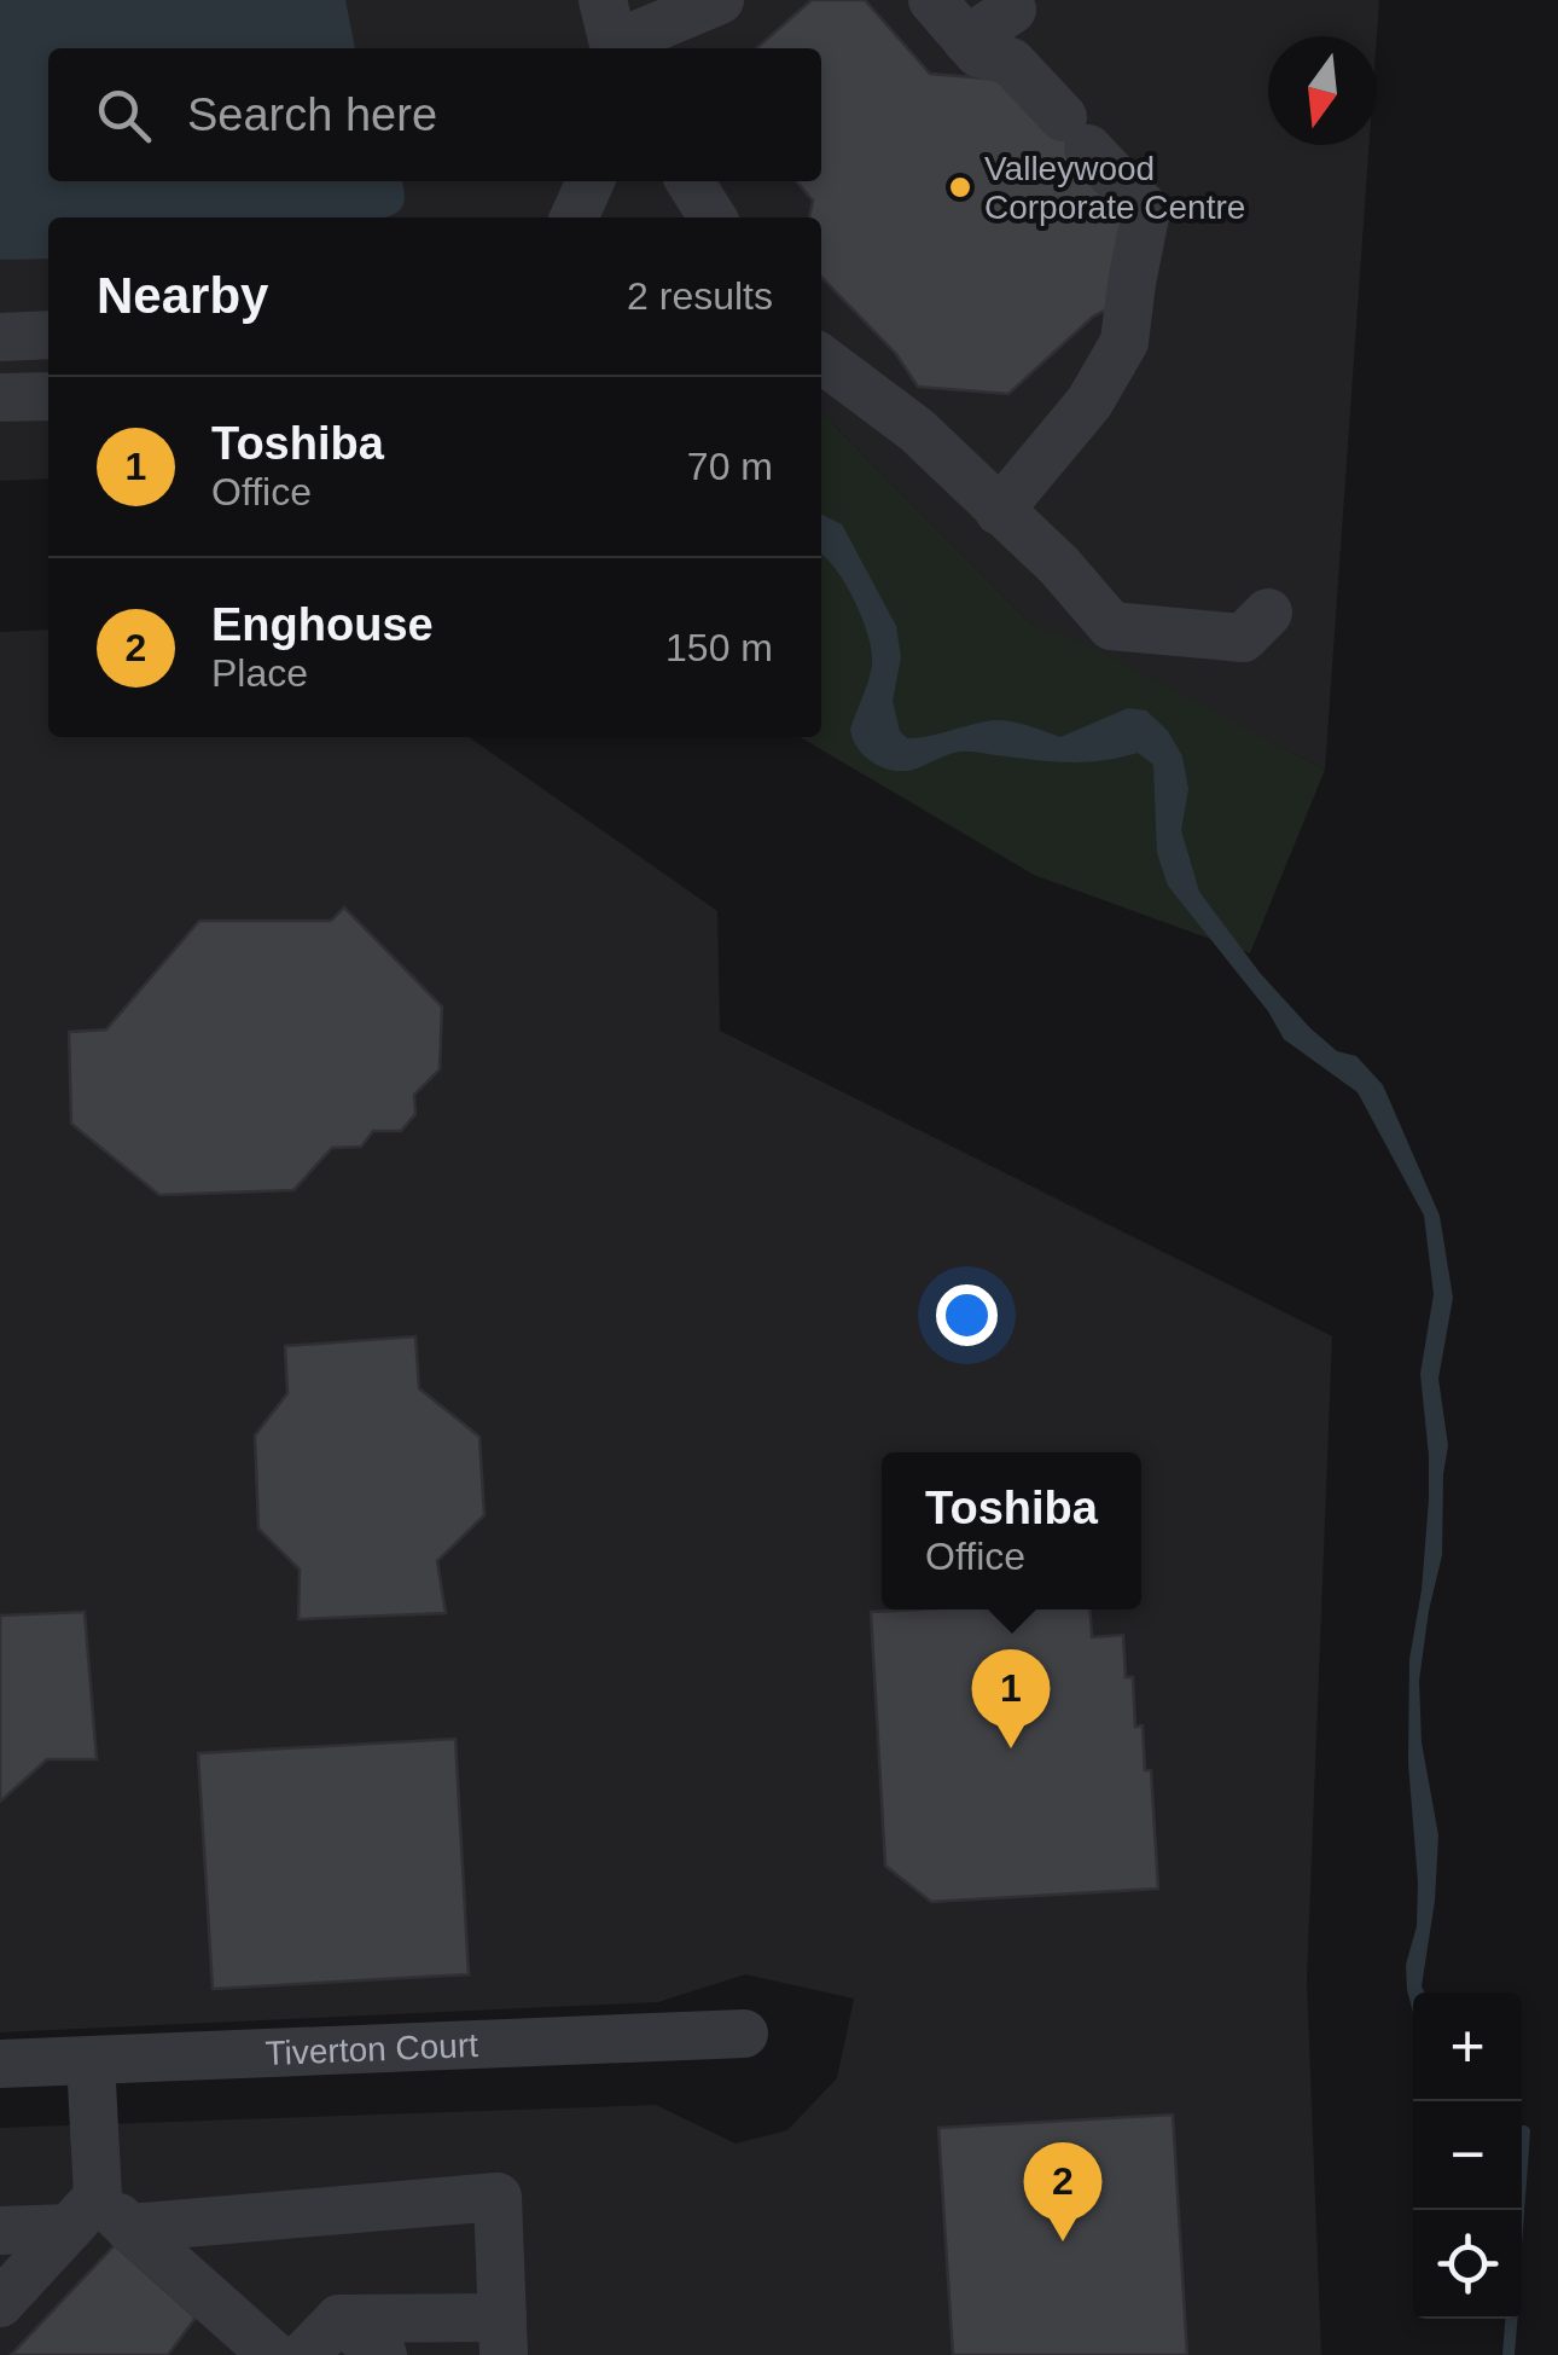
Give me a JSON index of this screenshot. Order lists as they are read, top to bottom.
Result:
{
  "streets": {
    "street": ["Tiverton Court"]
  },
  "places": ["Valleywood Corporate Centre"],
  "north": "bottom",
  "page": {
    "search": "Search here",
    "heading": ["Nearby", "2 results"],
    "list": [
      {
        "mark": "1",
        "name": "Toshiba",
        "note": "Office",
        "value": "70 m"
      },
      {
        "mark": "2",
        "name": "Enghouse",
        "note": "Place",
        "value": "150 m"
      }
    ],
    "popup": ["Toshiba", "Office"],
    "pins": ["1", "2"],
    "map_buttons": ["+", "−"]
  }
}
